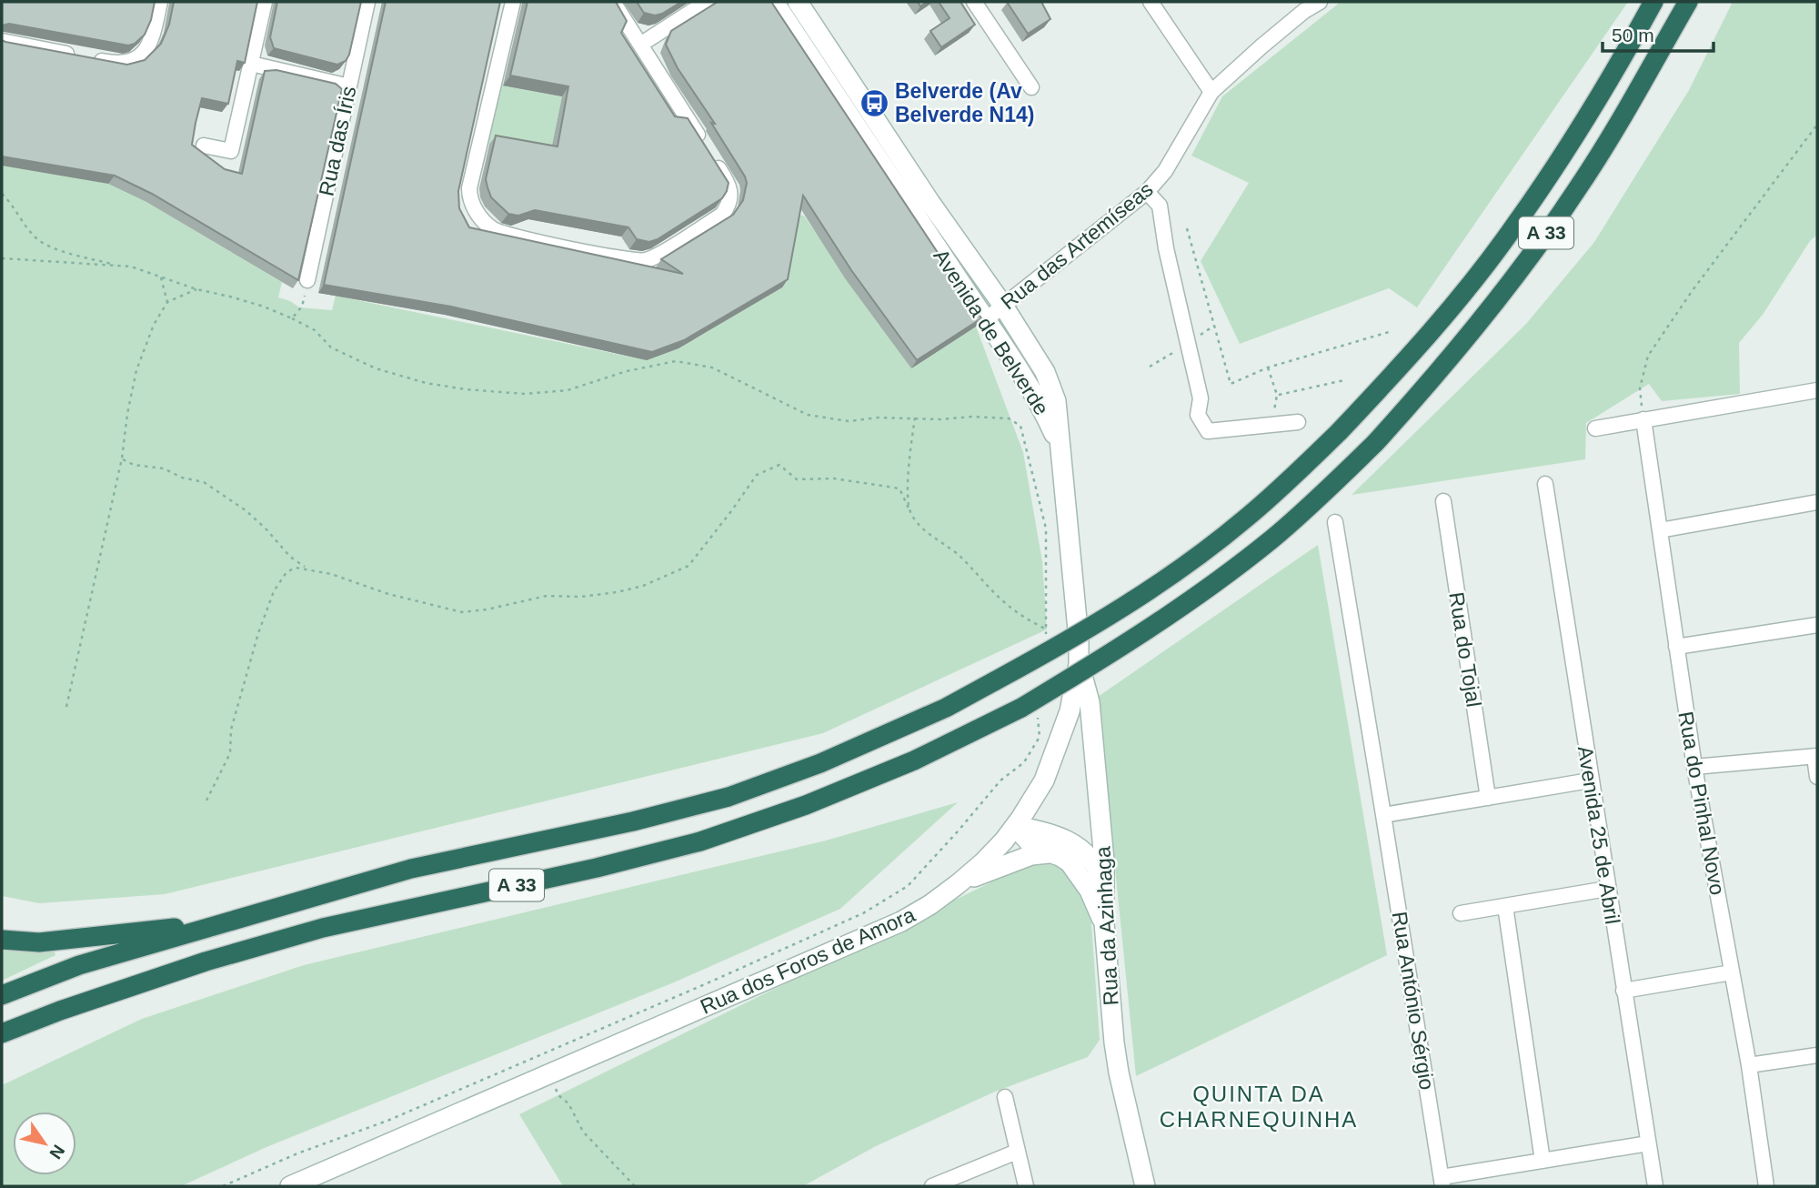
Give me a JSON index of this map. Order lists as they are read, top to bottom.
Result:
{
  "streets": {
    "highway": ["A 33"],
    "main road": ["Avenida de Belverde", "Rua da Azinhaga", "Rua dos Foros de Amora"],
    "street": [
      "Rua das Íris",
      "Rua das Artemíseas",
      "Rua do Tojal",
      "Rua do Pinhal Novo",
      "Avenida 25 de Abril",
      "Rua António Sérgio"
    ]
  },
  "crossings": [
    ["Rua das Artemíseas", "Avenida de Belverde"],
    ["Avenida de Belverde", "Rua dos Foros de Amora"],
    ["Rua da Azinhaga", "Rua dos Foros de Amora"]
  ],
  "districts": ["QUINTA DA CHARNEQUINHA"],
  "places": {
    "bus stop": ["Belverde (Av Belverde N14)"]
  },
  "scale_bar": "50 m",
  "north": "bottom right"
}
